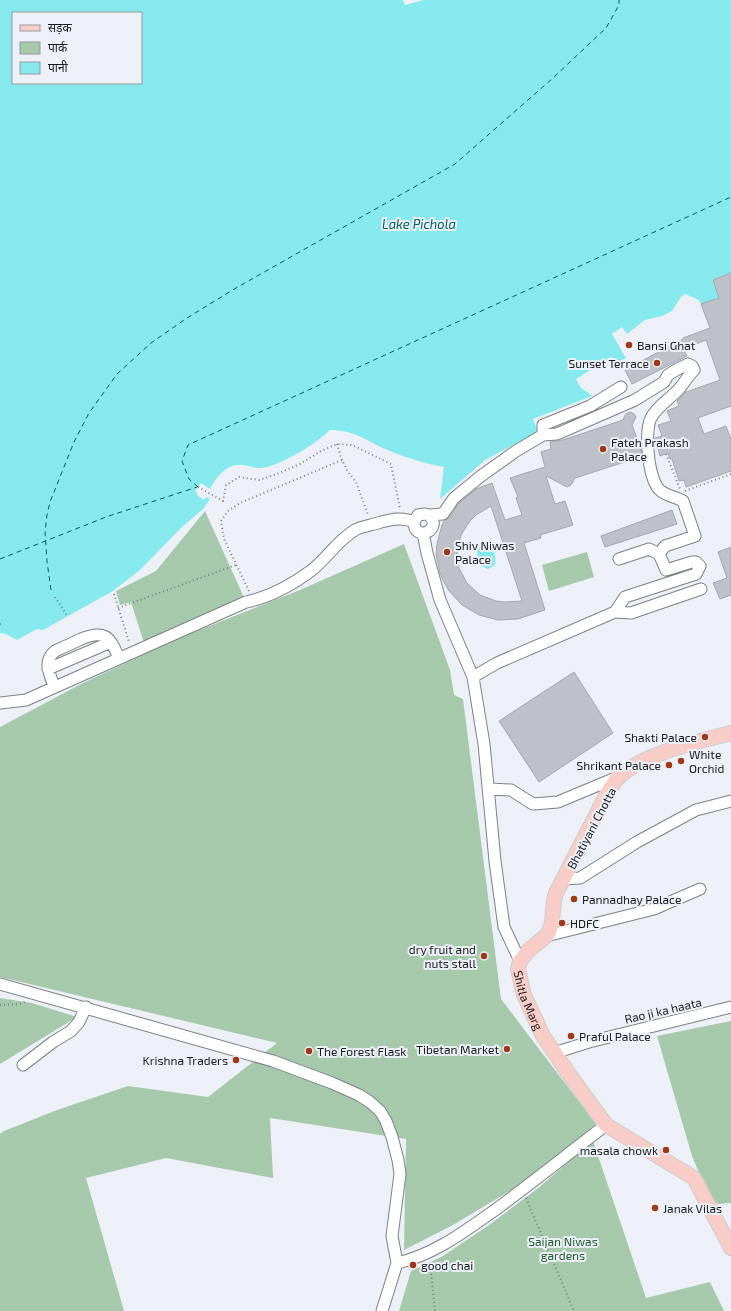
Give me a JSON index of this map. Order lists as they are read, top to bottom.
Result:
{
  "streets": {
    "main road": ["Bhatiyani Chotta", "Shitla Marg"],
    "street": ["Rao ji ka haata"]
  },
  "crossings": [
    ["Shitla Marg", "Rao ji ka haata"]
  ],
  "water": ["Lake Pichola"],
  "parks": ["Saijan Niwas gardens"],
  "places": [
    "Bansi Ghat",
    "Sunset Terrace",
    "Fateh Prakash Palace",
    "Shiv Niwas Palace",
    "Shakti Palace",
    "White Orchid",
    "Shrikant Palace",
    "Pannadhay Palace",
    "HDFC",
    "dry fruit and nuts stall",
    "Praful Palace",
    "Tibetan Market",
    "The Forest Flask",
    "Krishna Traders",
    "masala chowk",
    "Janak Vilas",
    "good chai"
  ],
  "legend": ["सड़क", "पार्क", "पानी"]
}
